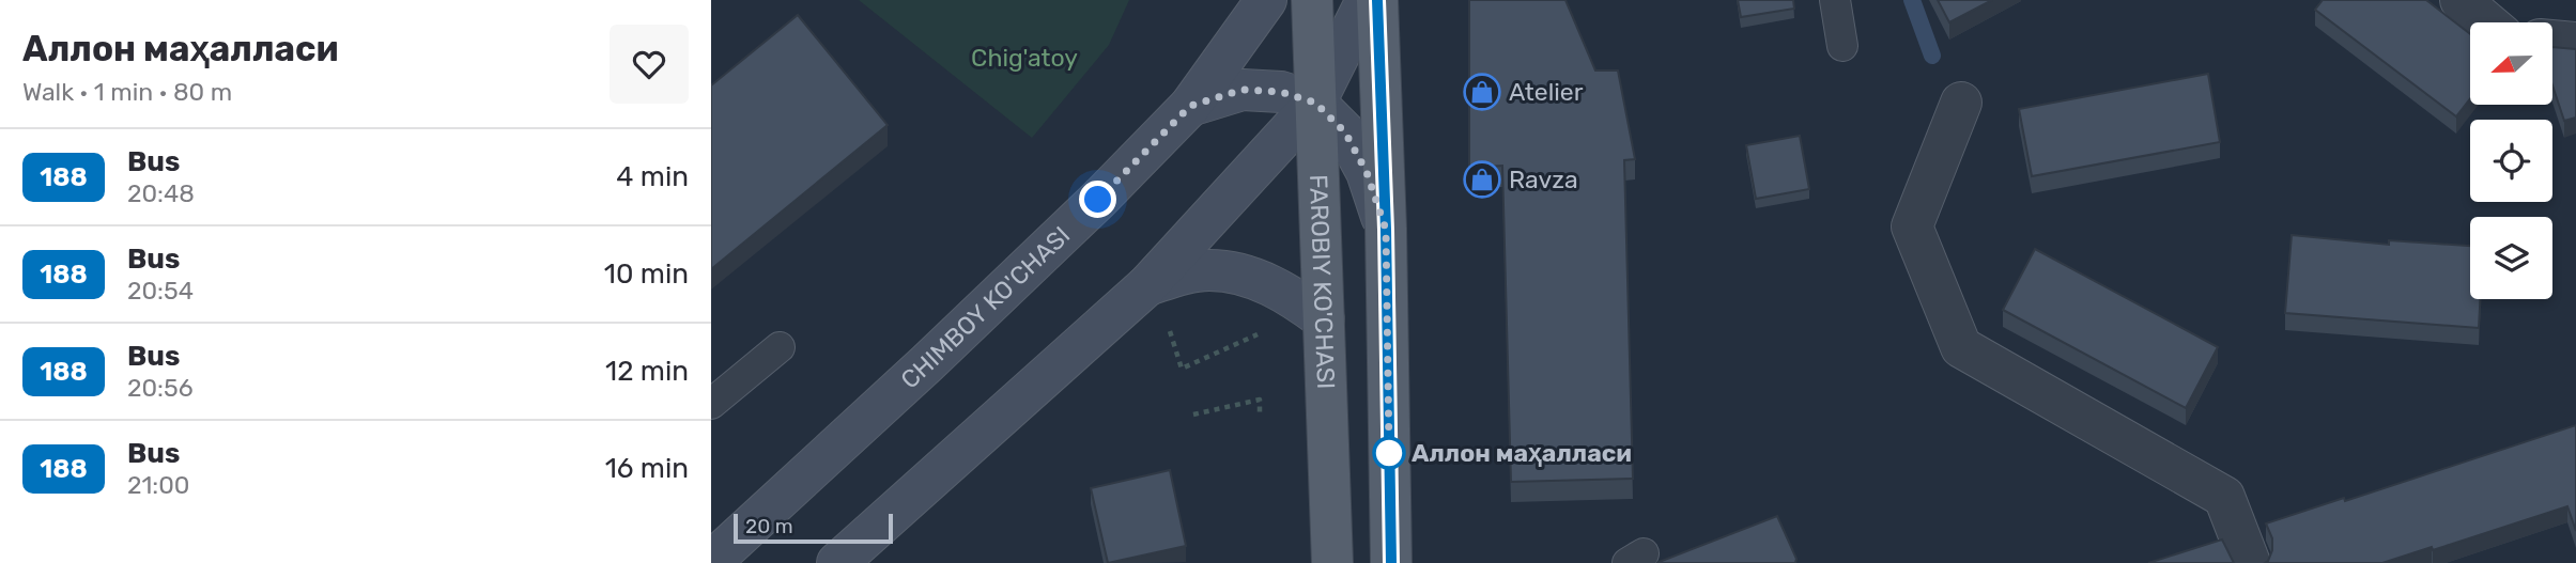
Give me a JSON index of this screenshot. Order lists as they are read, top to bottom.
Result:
{
  "streets": {
    "main road": ["FAROBIY KO'CHASI", "CHIMBOY KO'CHASI"]
  },
  "parks": ["Chig'atoy"],
  "places": {
    "shop": ["Atelier", "Ravza"],
    "other": ["Аллон маҳалласи"]
  },
  "lines": ["bus line 188"],
  "scale_bar": "20 m",
  "north": "left",
  "page": {
    "heading": ["Аллон маҳалласи", "Walk · 1 min · 80 m"],
    "list": [
      {
        "mark": "188",
        "name": "Bus",
        "note": "20:48",
        "value": "4 min"
      },
      {
        "mark": "188",
        "name": "Bus",
        "note": "20:54",
        "value": "10 min"
      },
      {
        "mark": "188",
        "name": "Bus",
        "note": "20:56",
        "value": "12 min"
      },
      {
        "mark": "188",
        "name": "Bus",
        "note": "21:00",
        "value": "16 min"
      }
    ],
    "scale": "20 m"
  }
}
